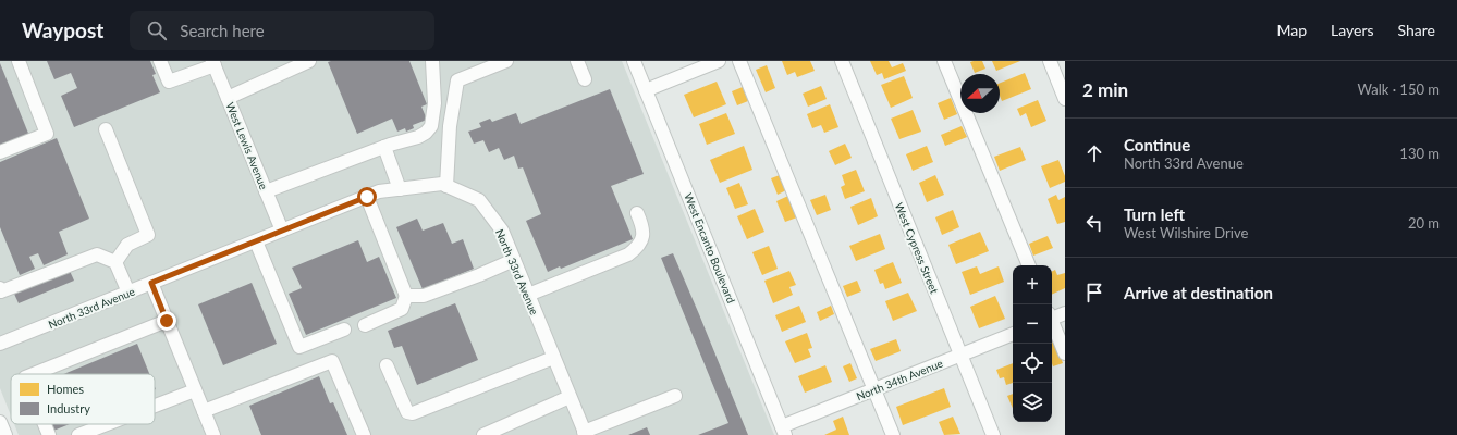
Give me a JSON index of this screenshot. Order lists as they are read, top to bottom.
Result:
{
  "streets": {
    "street": [
      "West Lewis Avenue",
      "West Encanto Boulevard",
      "West Cypress Street",
      "North 33rd Avenue",
      "North 34th Avenue"
    ]
  },
  "crossings": [
    ["West Lewis Avenue", "North 33rd Avenue"],
    ["West Encanto Boulevard", "North 34th Avenue"],
    ["West Cypress Street", "North 34th Avenue"]
  ],
  "legend": ["Homes", "Industry"],
  "north": "left",
  "page": {
    "header": "Waypost",
    "search": "Search here",
    "nav": ["Map", "Layers", "Share"],
    "heading": ["2 min", "Walk · 150 m"],
    "list": [
      ["Continue", "North 33rd Avenue", "130 m"],
      ["Turn left", "West Wilshire Drive", "20 m"],
      "Arrive at destination"
    ],
    "map_buttons": ["+", "−"]
  }
}
